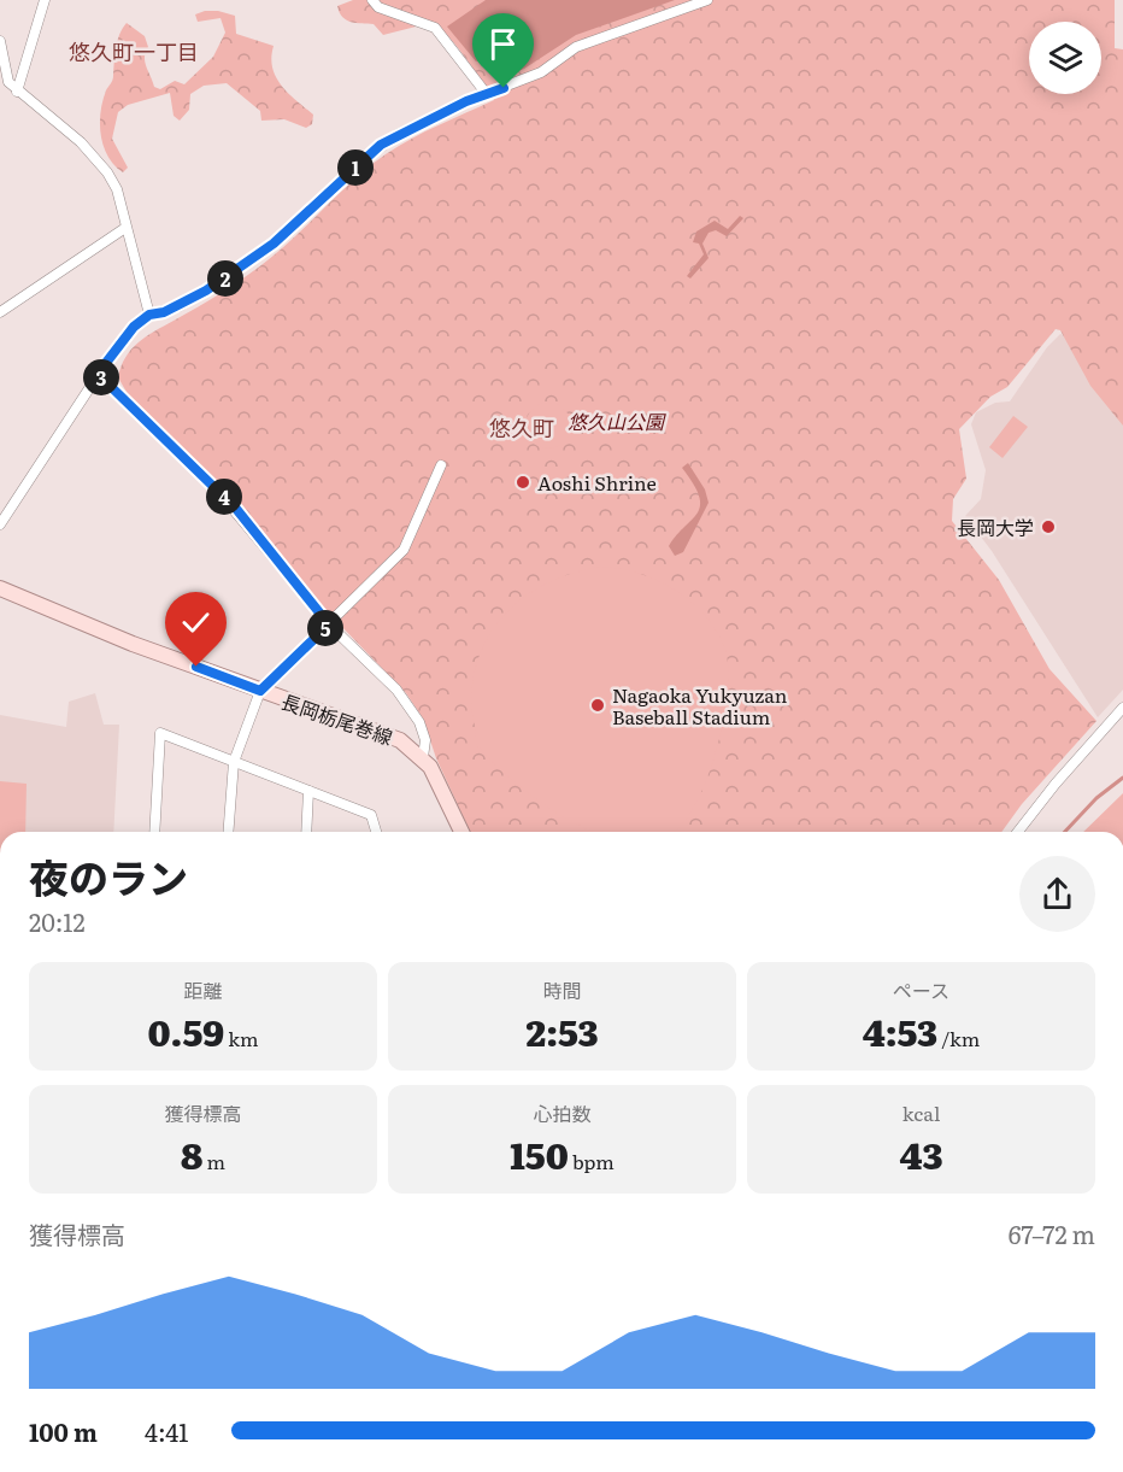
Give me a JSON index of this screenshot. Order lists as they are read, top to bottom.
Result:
{
  "streets": {
    "main road": ["長岡栃尾巻線"]
  },
  "districts": ["悠久町一丁目", "悠久町"],
  "parks": ["悠久山公園"],
  "places": ["Aoshi Shrine", "長岡大学", "Nagaoka Yukyuzan Baseball Stadium"],
  "page": {
    "pins": [
      "1",
      "2",
      "3",
      "4",
      "5"
    ],
    "heading": ["夜のラン", "20:12"],
    "stats": [
      ["距離", "0.59 km"],
      ["時間", "2:53"],
      ["ペース", "4:53 /km"],
      ["獲得標高", "8 m"],
      ["心拍数", "150 bpm"],
      ["kcal", "43"]
    ],
    "chart": ["獲得標高", "67–72 m"],
    "list": [
      {
        "name": "100 m",
        "note": "4:41"
      }
    ]
  }
}
